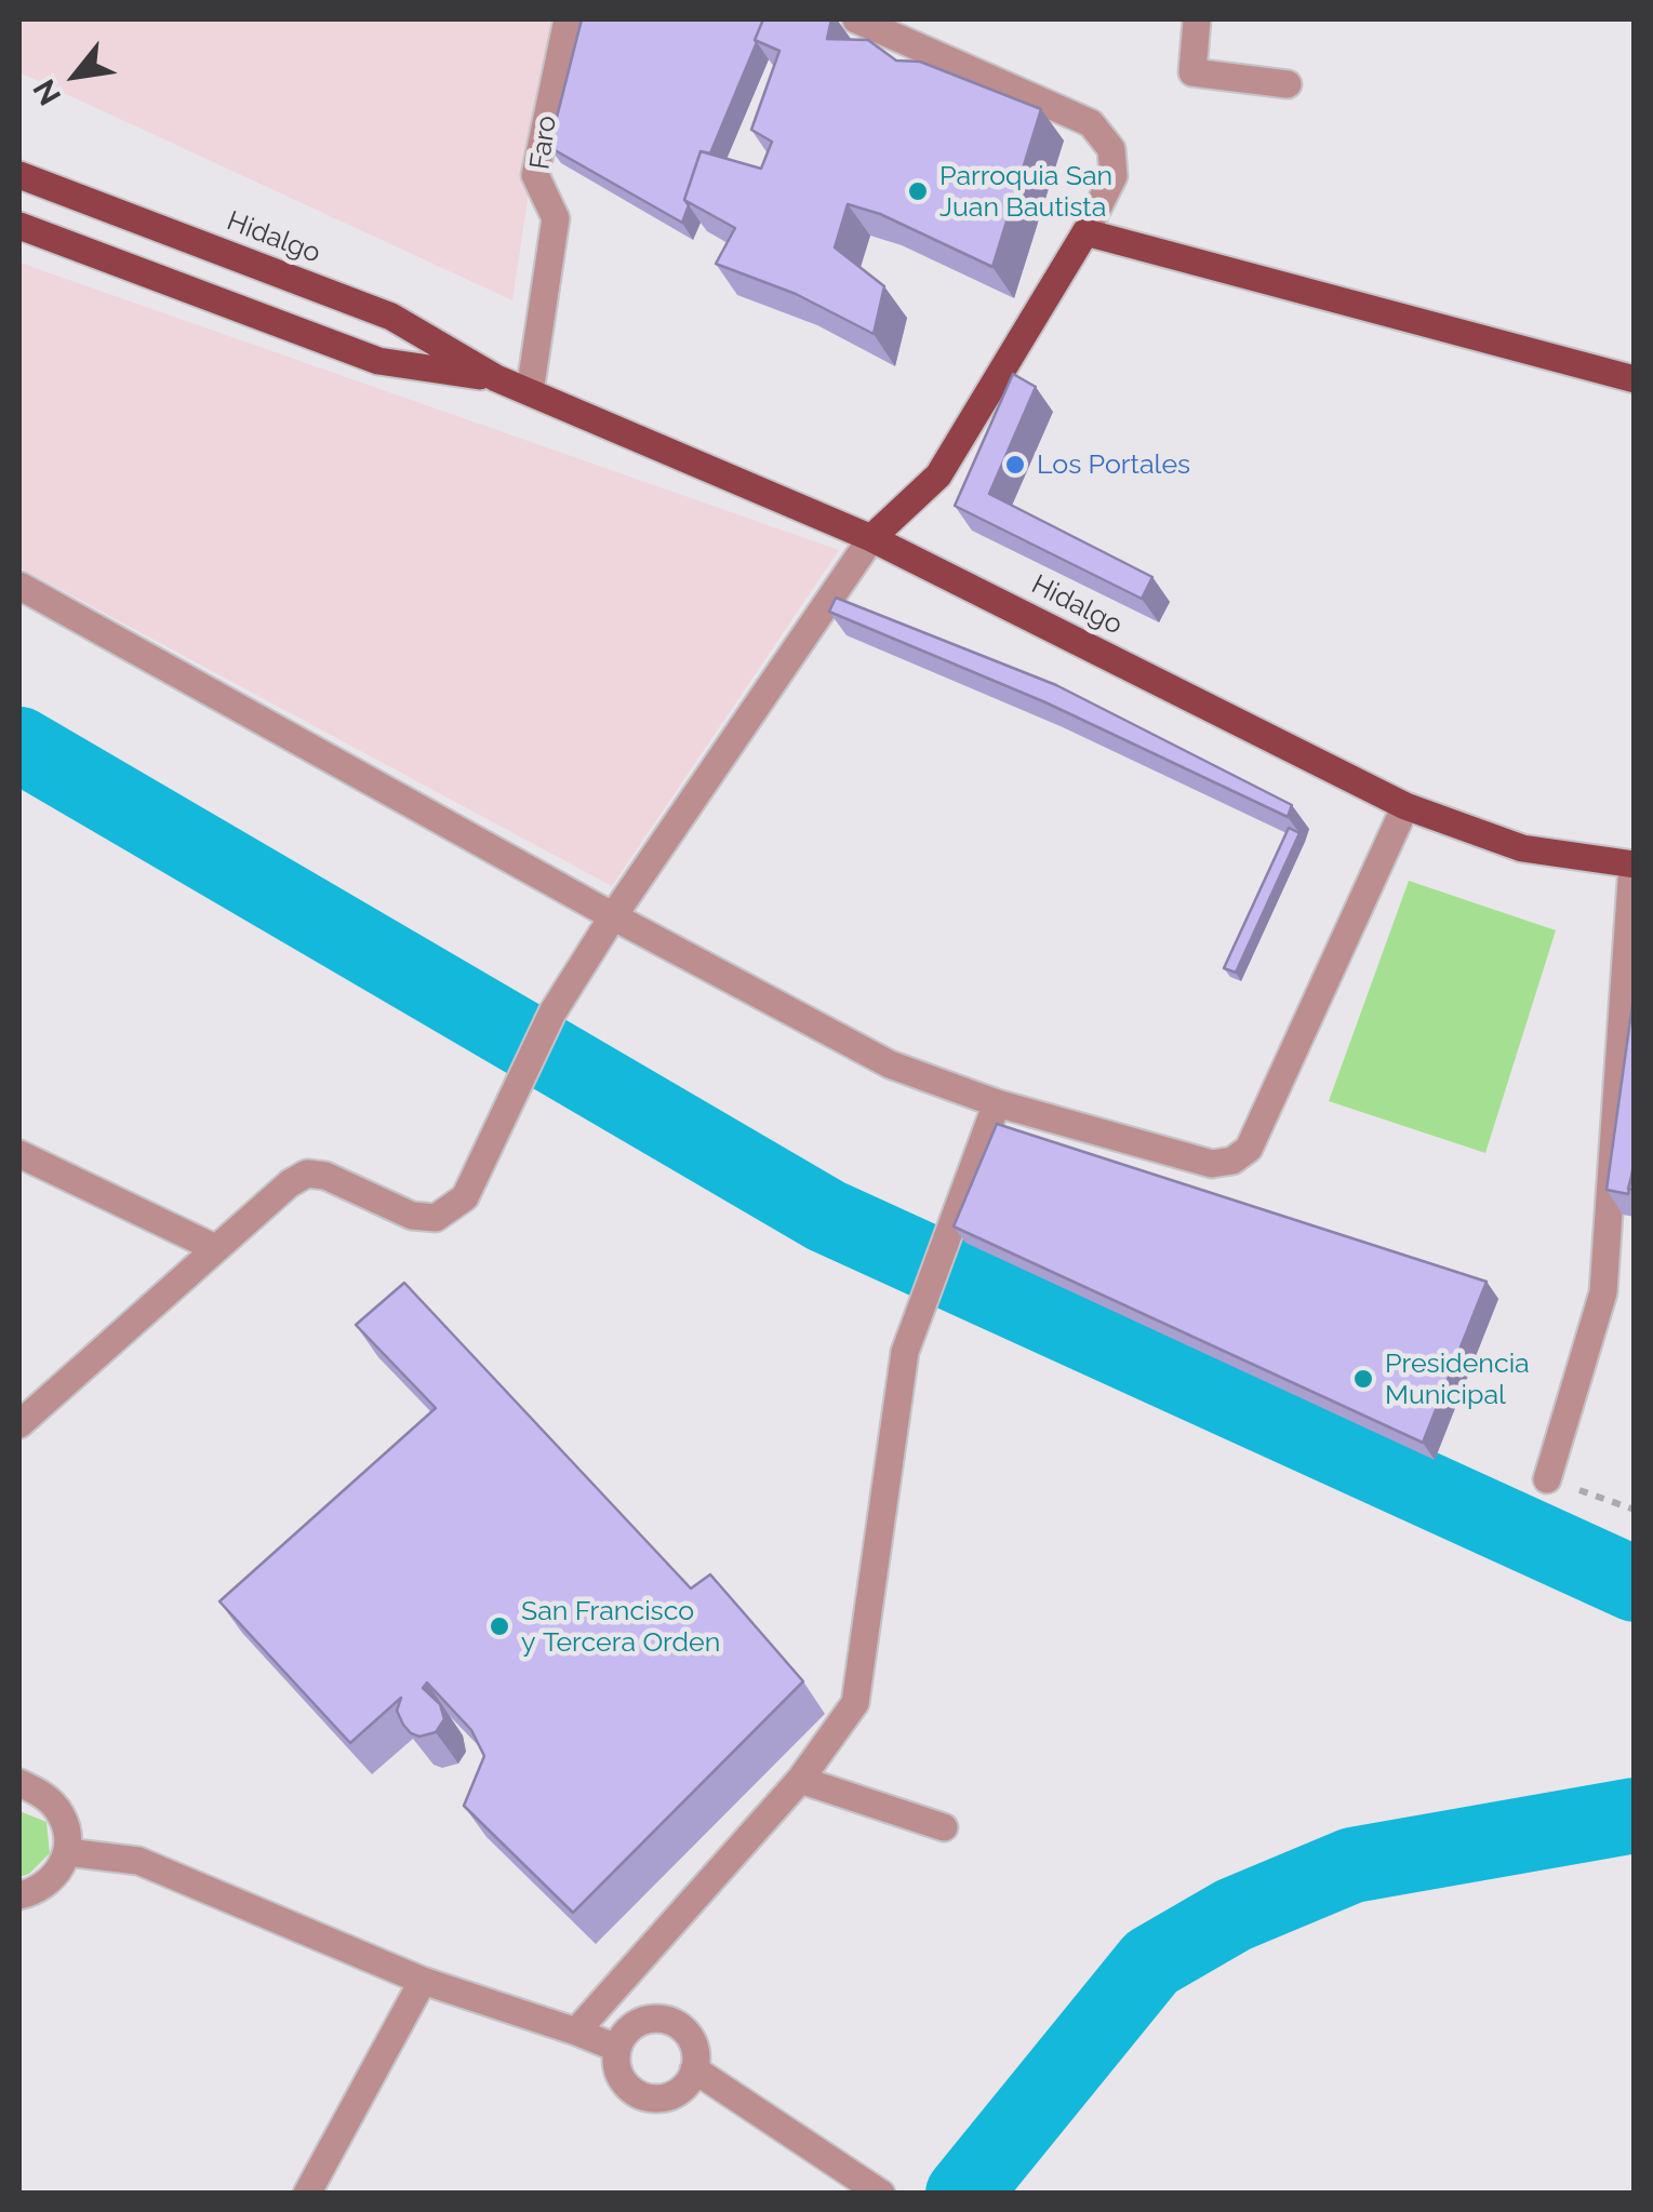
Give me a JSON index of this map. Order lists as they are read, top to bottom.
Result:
{
  "streets": {
    "main road": ["Hidalgo"],
    "street": ["Faro"]
  },
  "crossings": [
    ["Faro", "Hidalgo"]
  ],
  "places": [
    "Parroquia San Juan Bautista",
    "Los Portales",
    "Presidencia Municipal",
    "San Francisco y Tercera Orden"
  ],
  "north": "bottom left"
}
